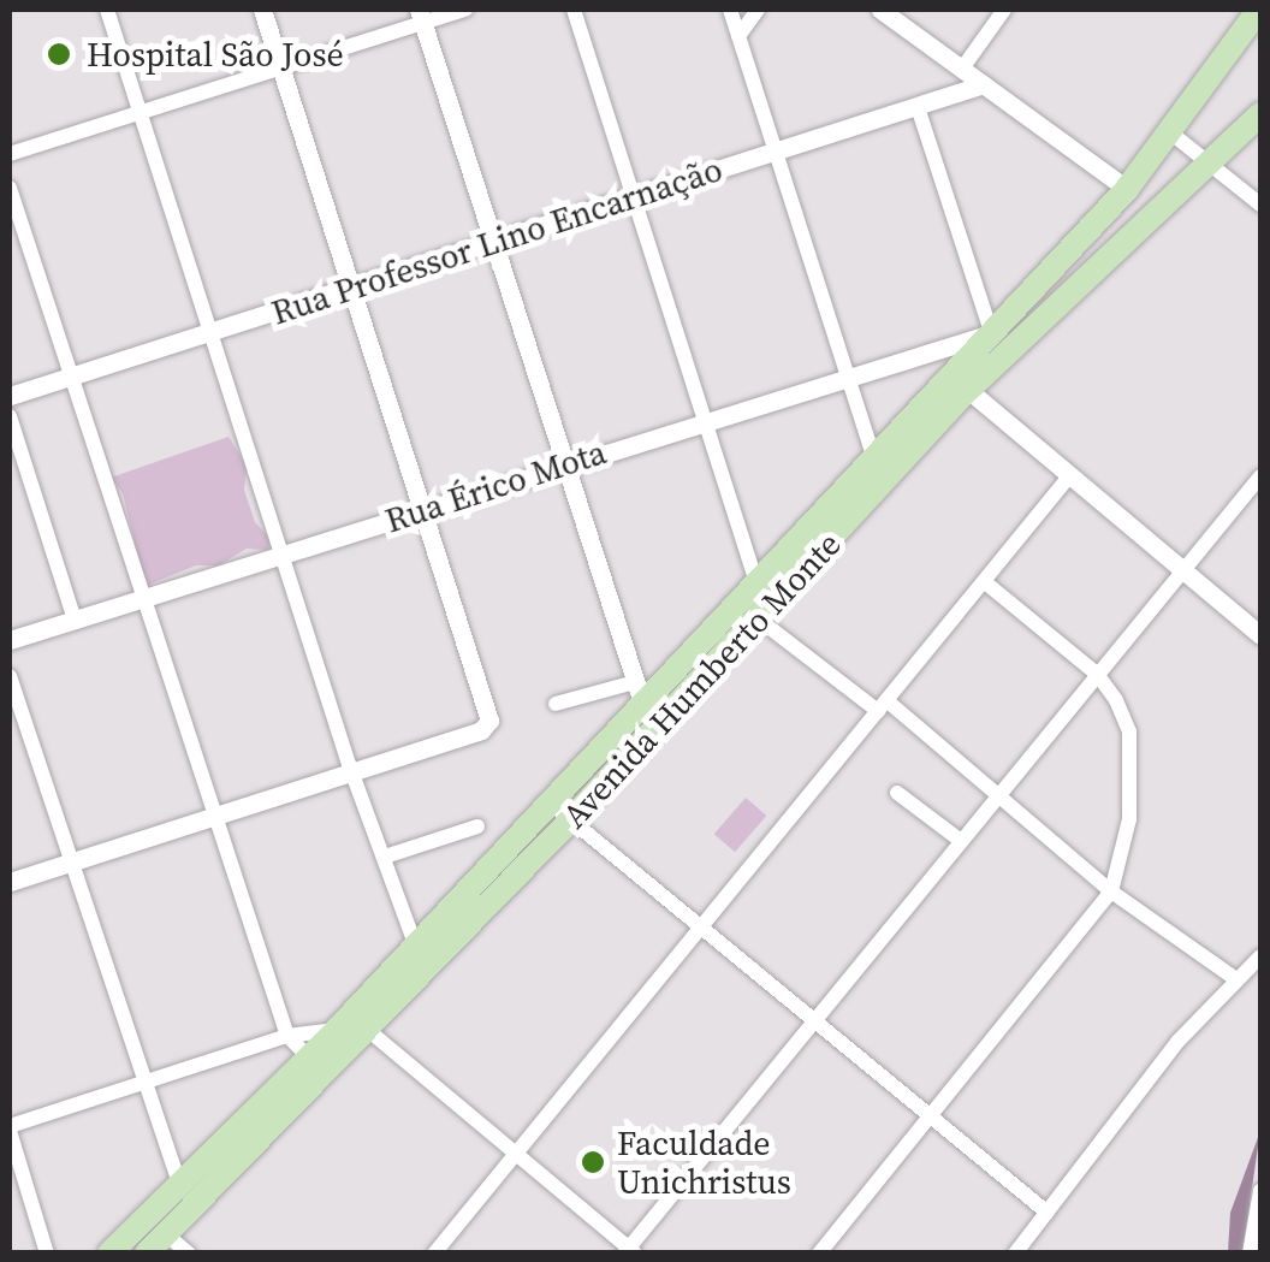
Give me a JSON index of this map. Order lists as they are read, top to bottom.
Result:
{
  "streets": {
    "main road": ["Avenida Humberto Monte"],
    "street": ["Rua Professor Lino Encarnação", "Rua Érico Mota"]
  },
  "crossings": [
    ["Rua Érico Mota", "Avenida Humberto Monte"]
  ],
  "places": ["Hospital São José", "Faculdade Unichristus"]
}
